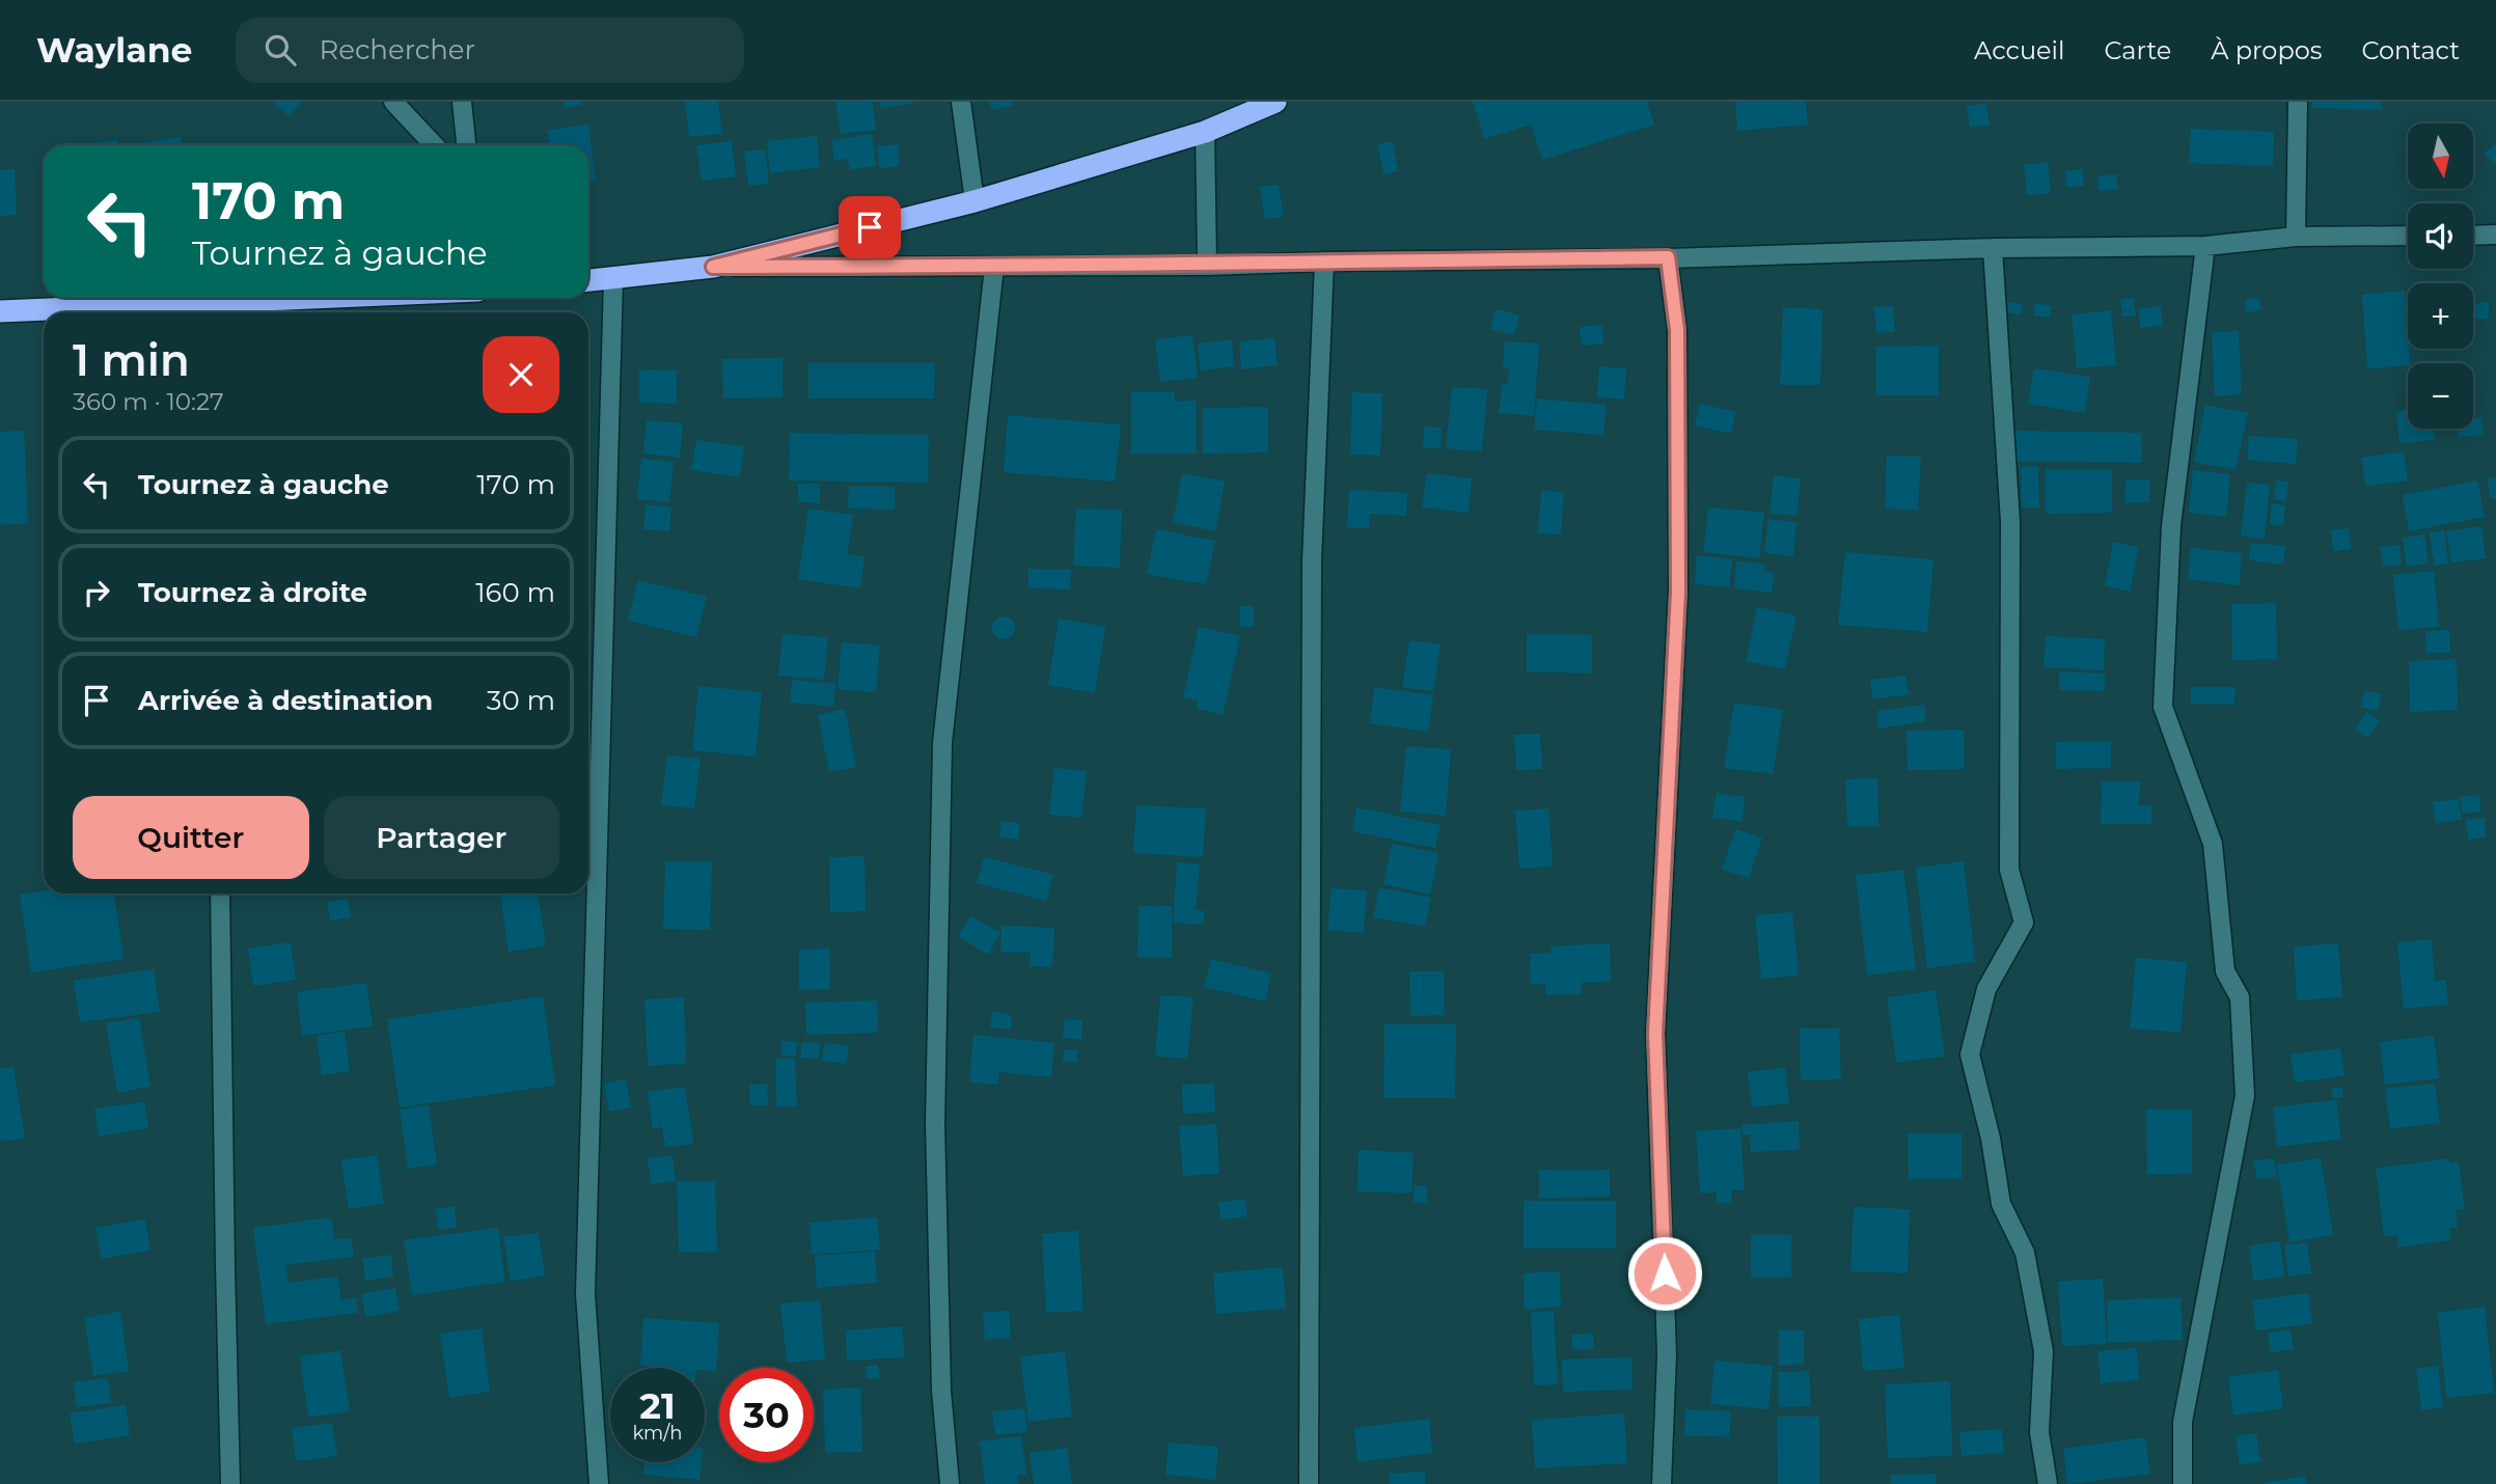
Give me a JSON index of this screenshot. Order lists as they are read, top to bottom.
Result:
{
  "north": "bottom",
  "page": {
    "header": "Waylane",
    "search": "Rechercher",
    "nav": [
      "Accueil",
      "Carte",
      "À propos",
      "Contact"
    ],
    "map_buttons": ["+", "−"],
    "turn": ["170 m", "Tournez à gauche"],
    "heading": ["1 min", "360 m · 10:27"],
    "list": [
      {
        "name": "Tournez à gauche",
        "value": "170 m"
      },
      {
        "name": "Tournez à droite",
        "value": "160 m"
      },
      {
        "name": "Arrivée à destination",
        "value": "30 m"
      }
    ],
    "buttons": ["Quitter", "Partager"],
    "speed": "21 km/h",
    "limit": "30"
  }
}
